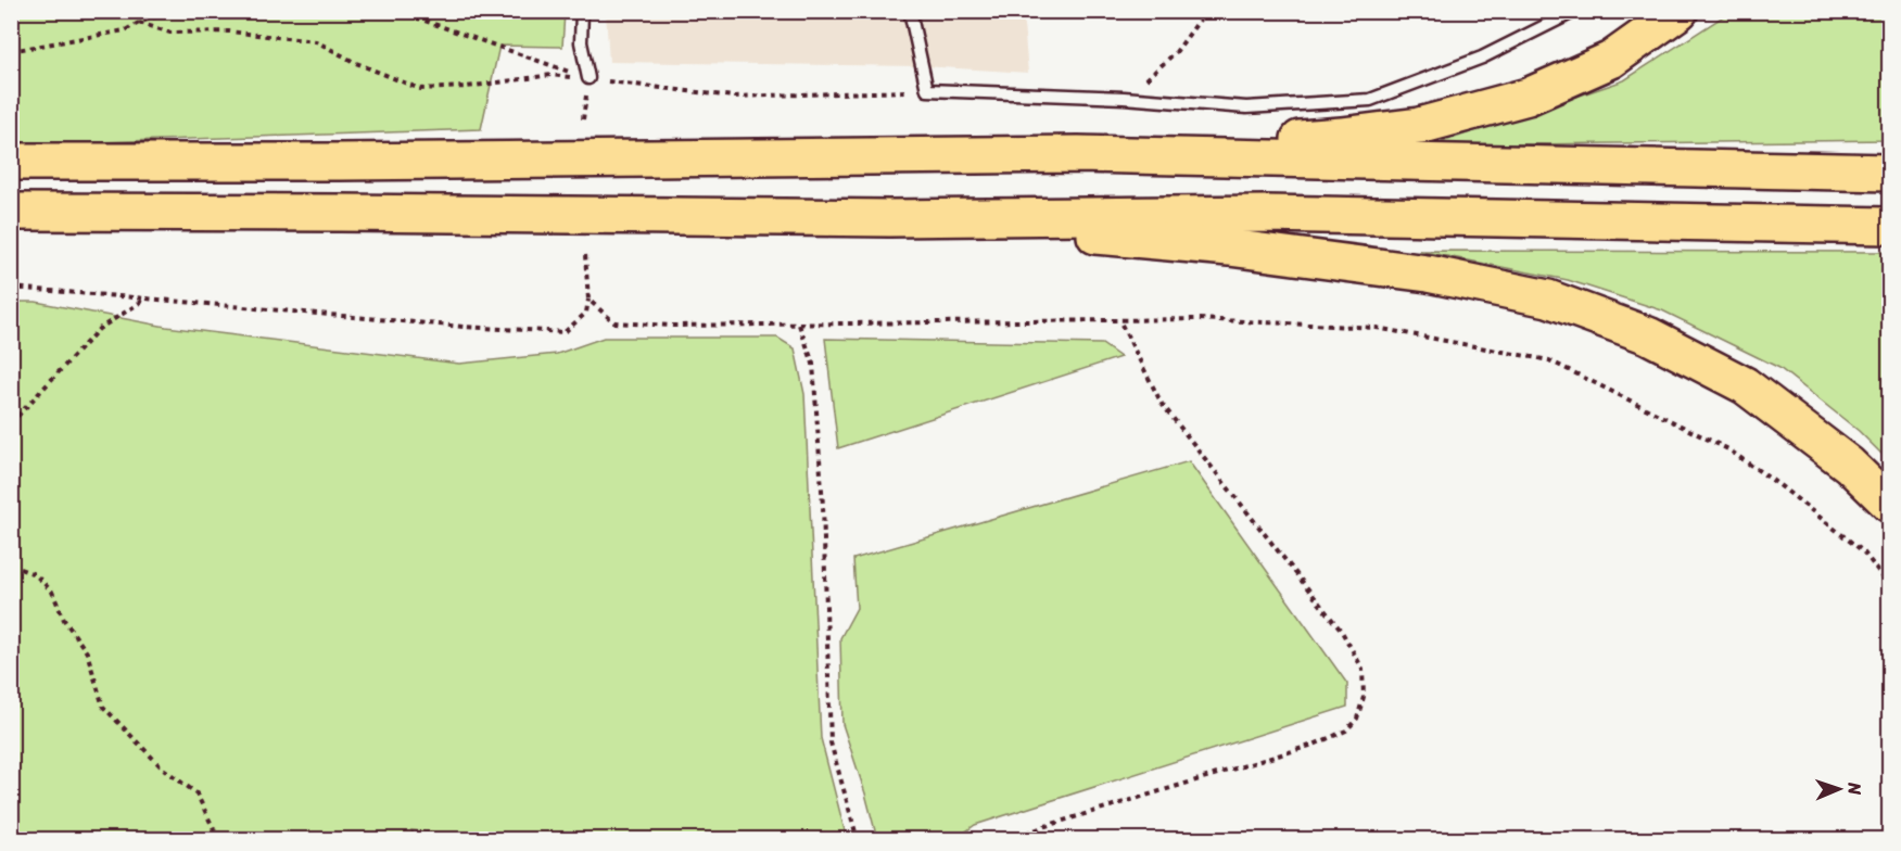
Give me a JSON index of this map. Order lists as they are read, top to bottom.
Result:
{
  "north": "right"
}
